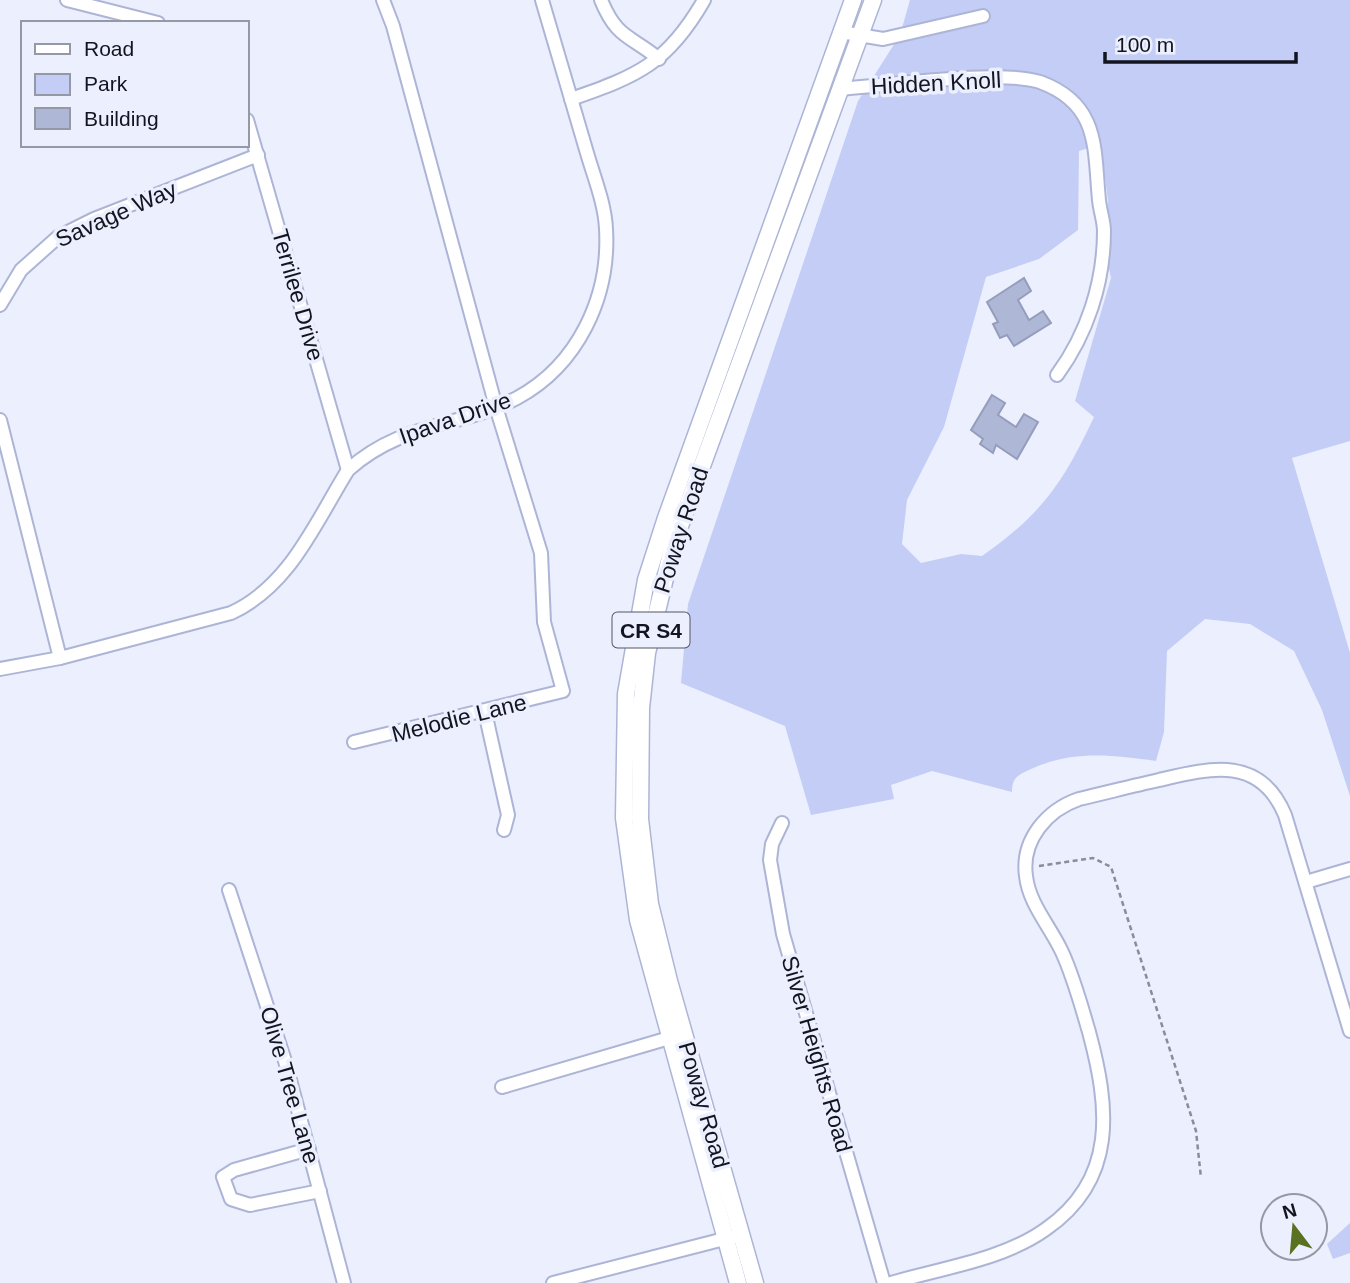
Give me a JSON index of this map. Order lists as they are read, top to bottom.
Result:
{
  "streets": {
    "main road": ["Poway Road", "CR S4"],
    "street": [
      "Hidden Knoll",
      "Savage Way",
      "Terrilee Drive",
      "Ipava Drive",
      "Melodie Lane",
      "Silver Heights Road",
      "Olive Tree Lane"
    ]
  },
  "crossings": [
    ["Hidden Knoll", "Poway Road"],
    ["Savage Way", "Terrilee Drive"],
    ["Terrilee Drive", "Ipava Drive"],
    ["Ipava Drive", "Melodie Lane"]
  ],
  "legend": ["Road", "Park", "Building"],
  "scale_bar": "100 m",
  "north": "top"
}
